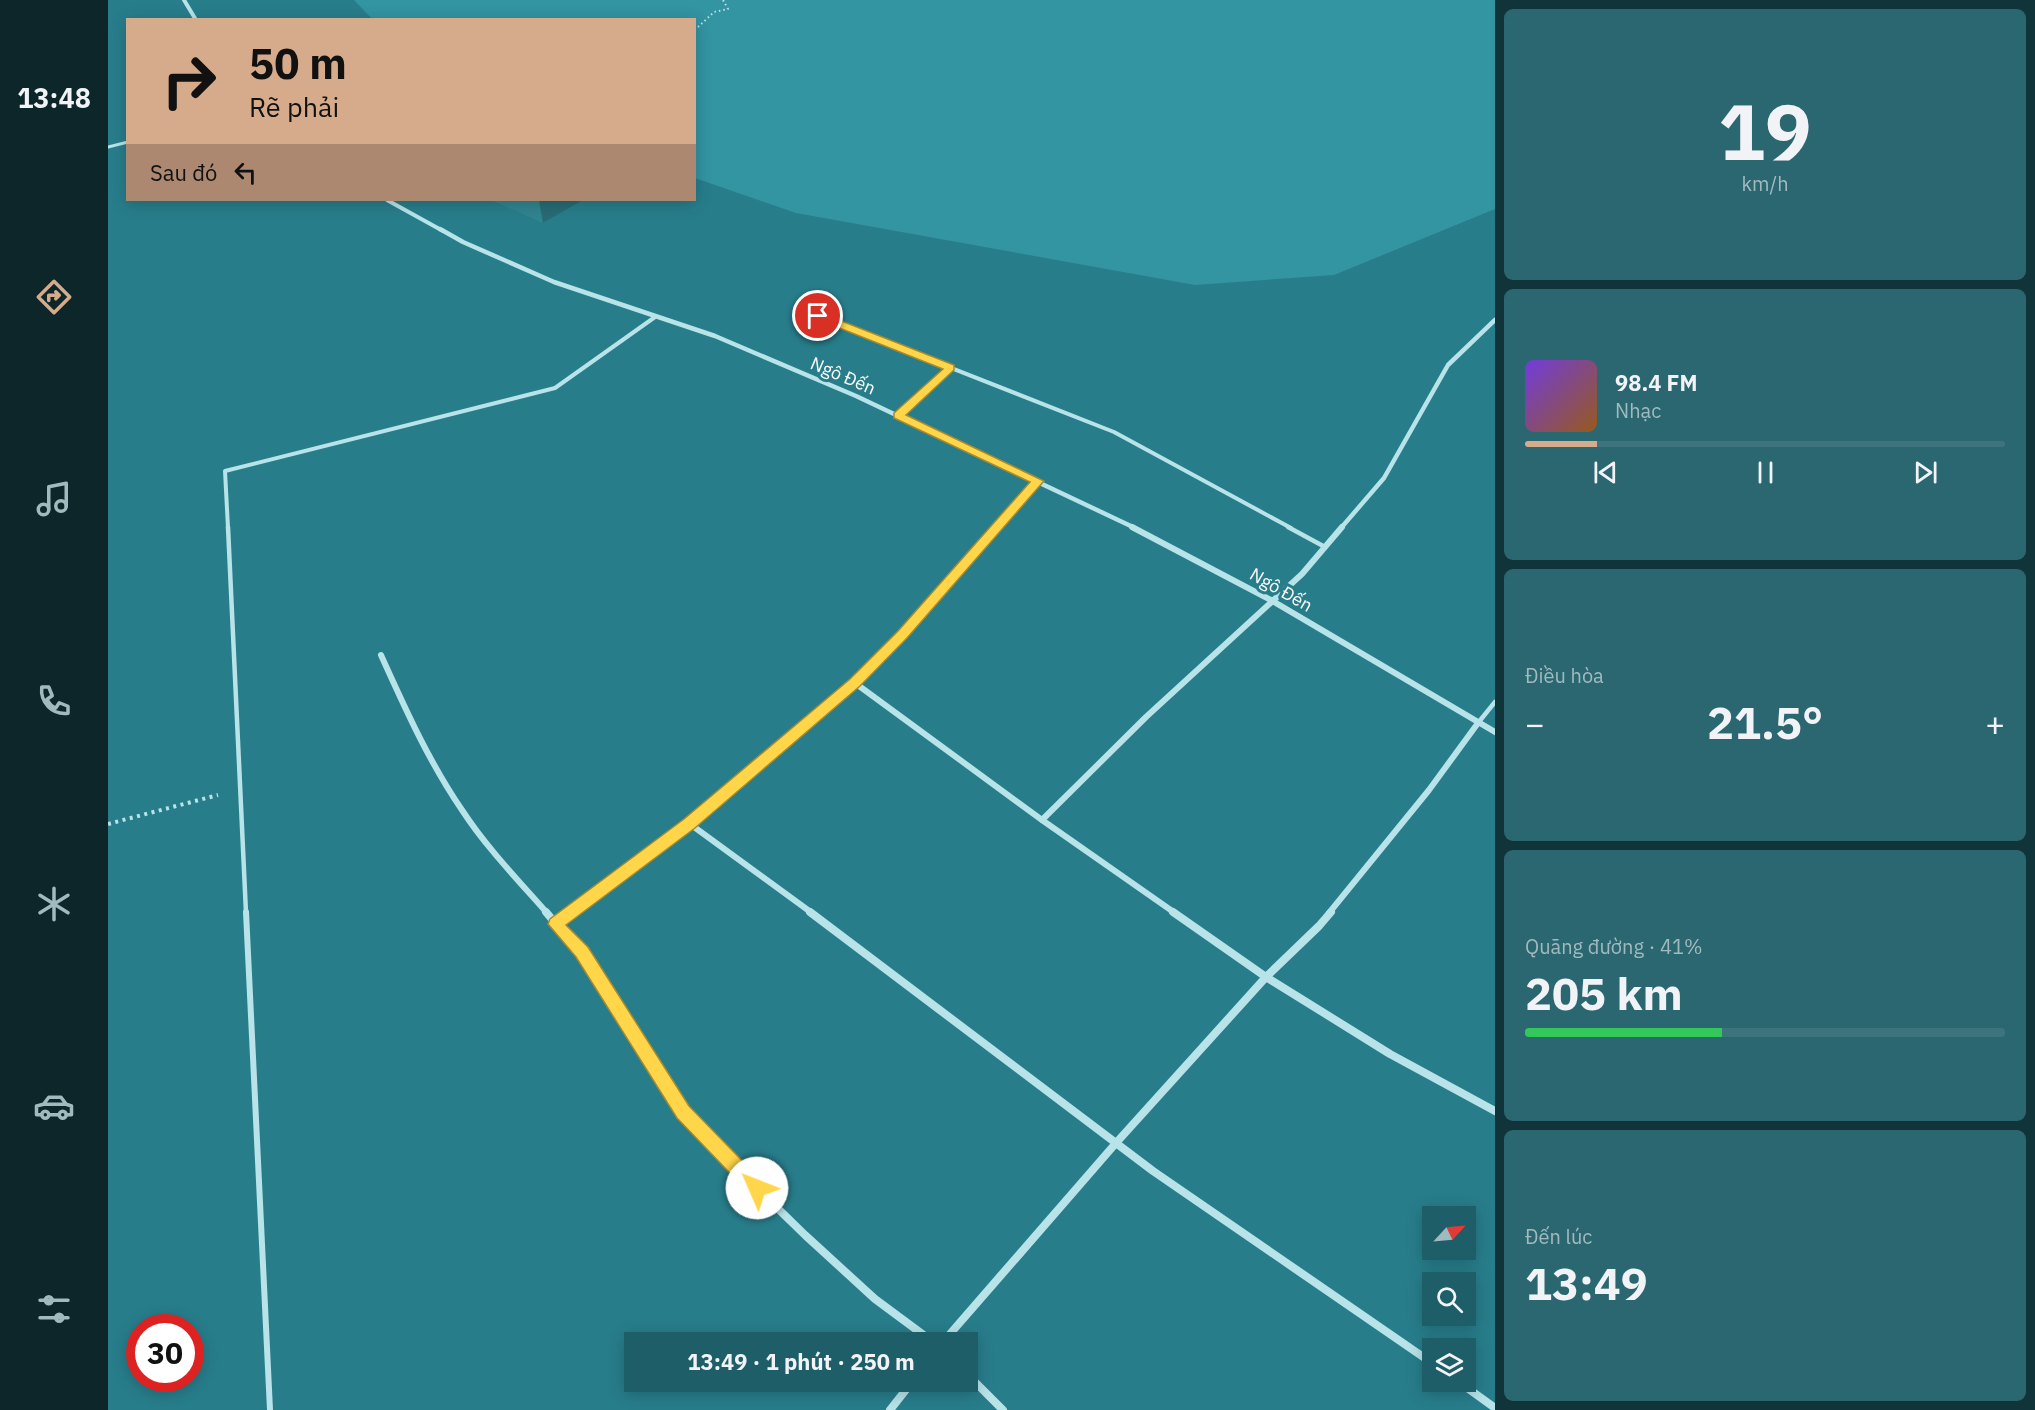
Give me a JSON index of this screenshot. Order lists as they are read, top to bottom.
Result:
{
  "streets": {
    "street": ["Ngô Đến"]
  },
  "north": "top right",
  "page": {
    "tabs": "13:48",
    "tile": [
      ["19", "km/h"],
      "Điều hòa",
      ["Quãng đường · 41%", "205 km"],
      ["Đến lúc", "13:49"]
    ],
    "turn": ["50 m", "Rẽ phải"],
    "then": "Sau đó",
    "song": ["98.4 FM", "Nhạc"],
    "heat": ["−", "21.5°", "+"],
    "limit": "30",
    "trip": "13:49 · 1 phút · 250 m"
  }
}
